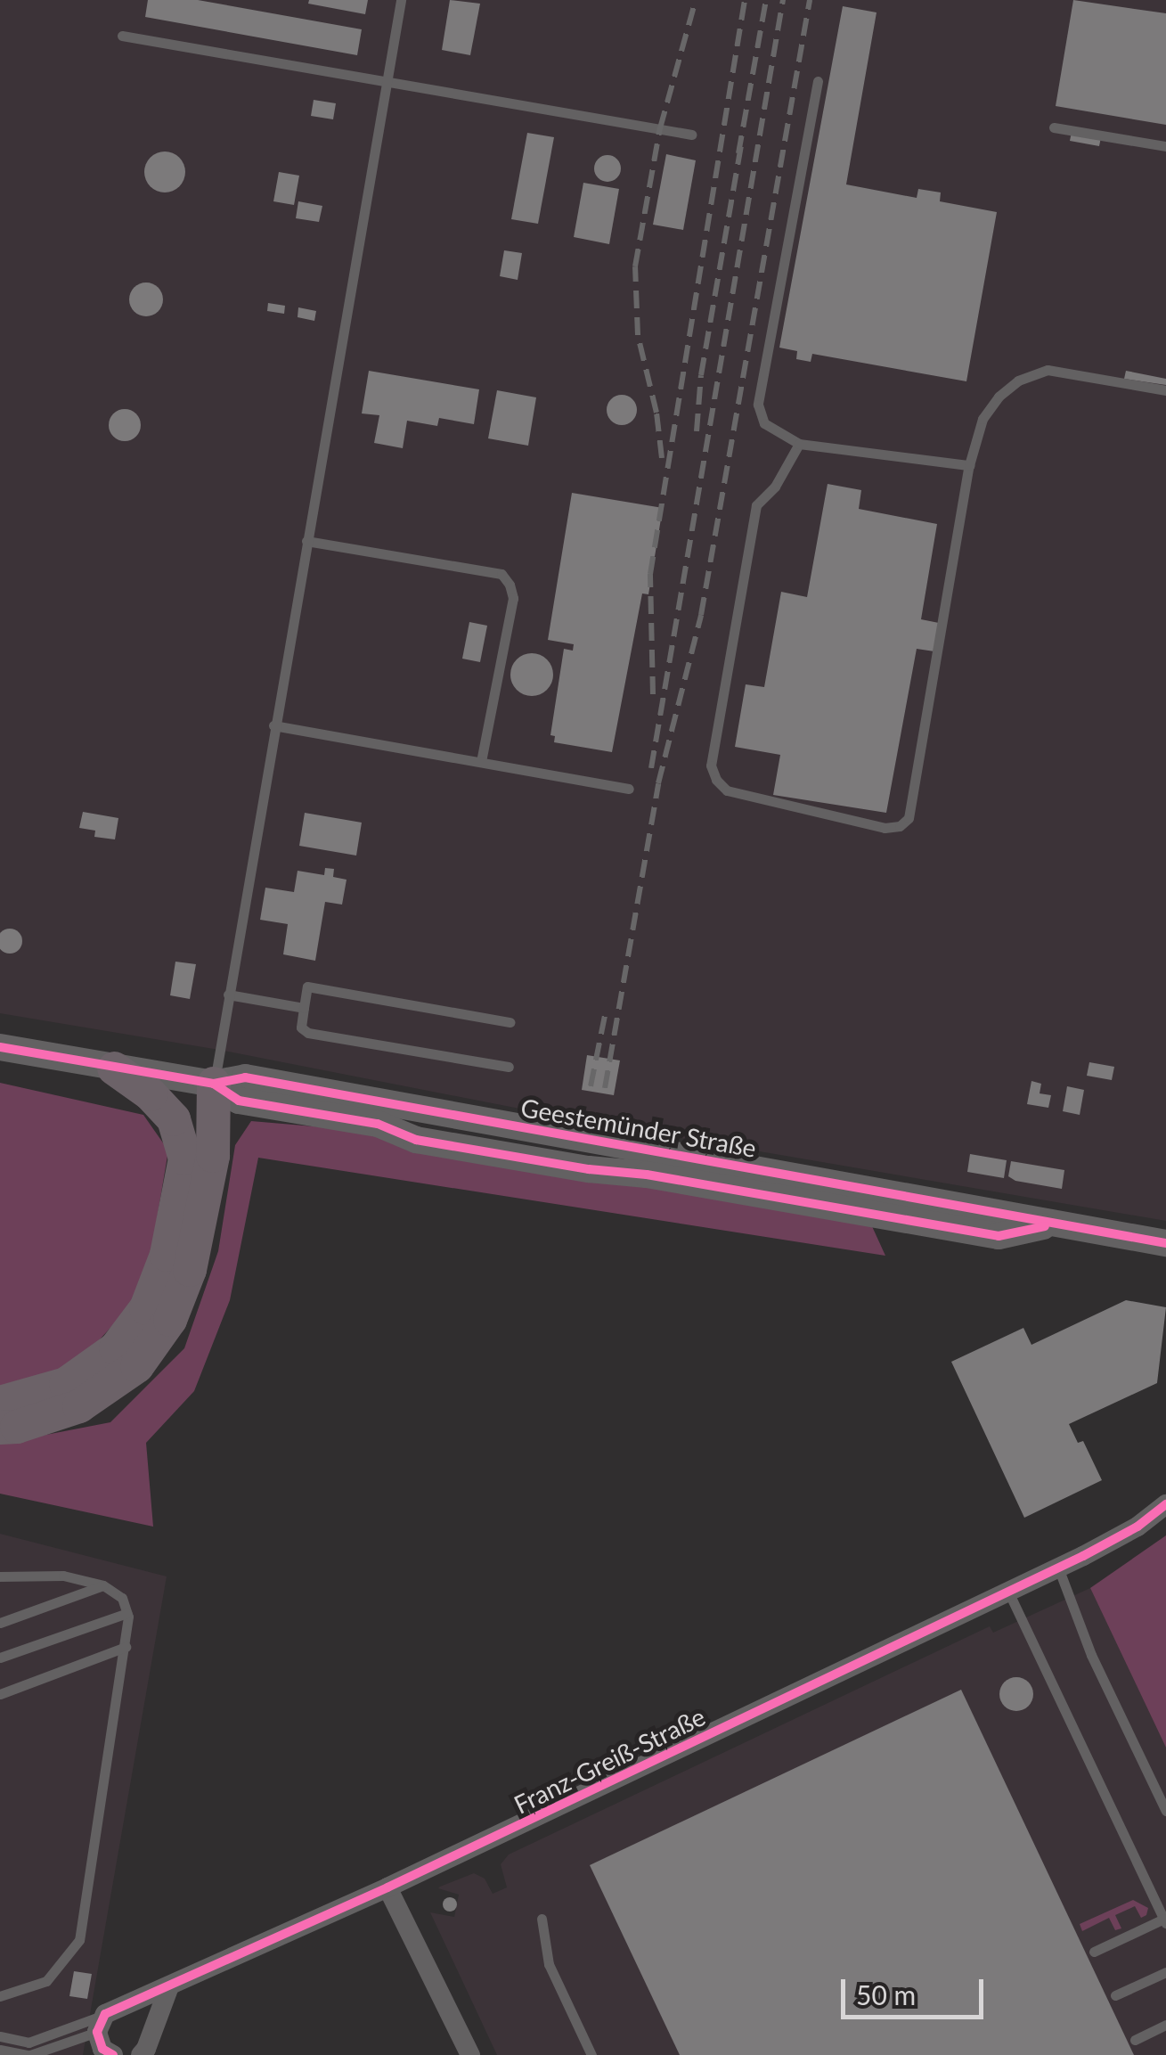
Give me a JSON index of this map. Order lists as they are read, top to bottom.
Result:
{
  "streets": {
    "street": ["Geestemünder Straße", "Franz-Greiß-Straße"]
  },
  "scale_bar": "50 m"
}
